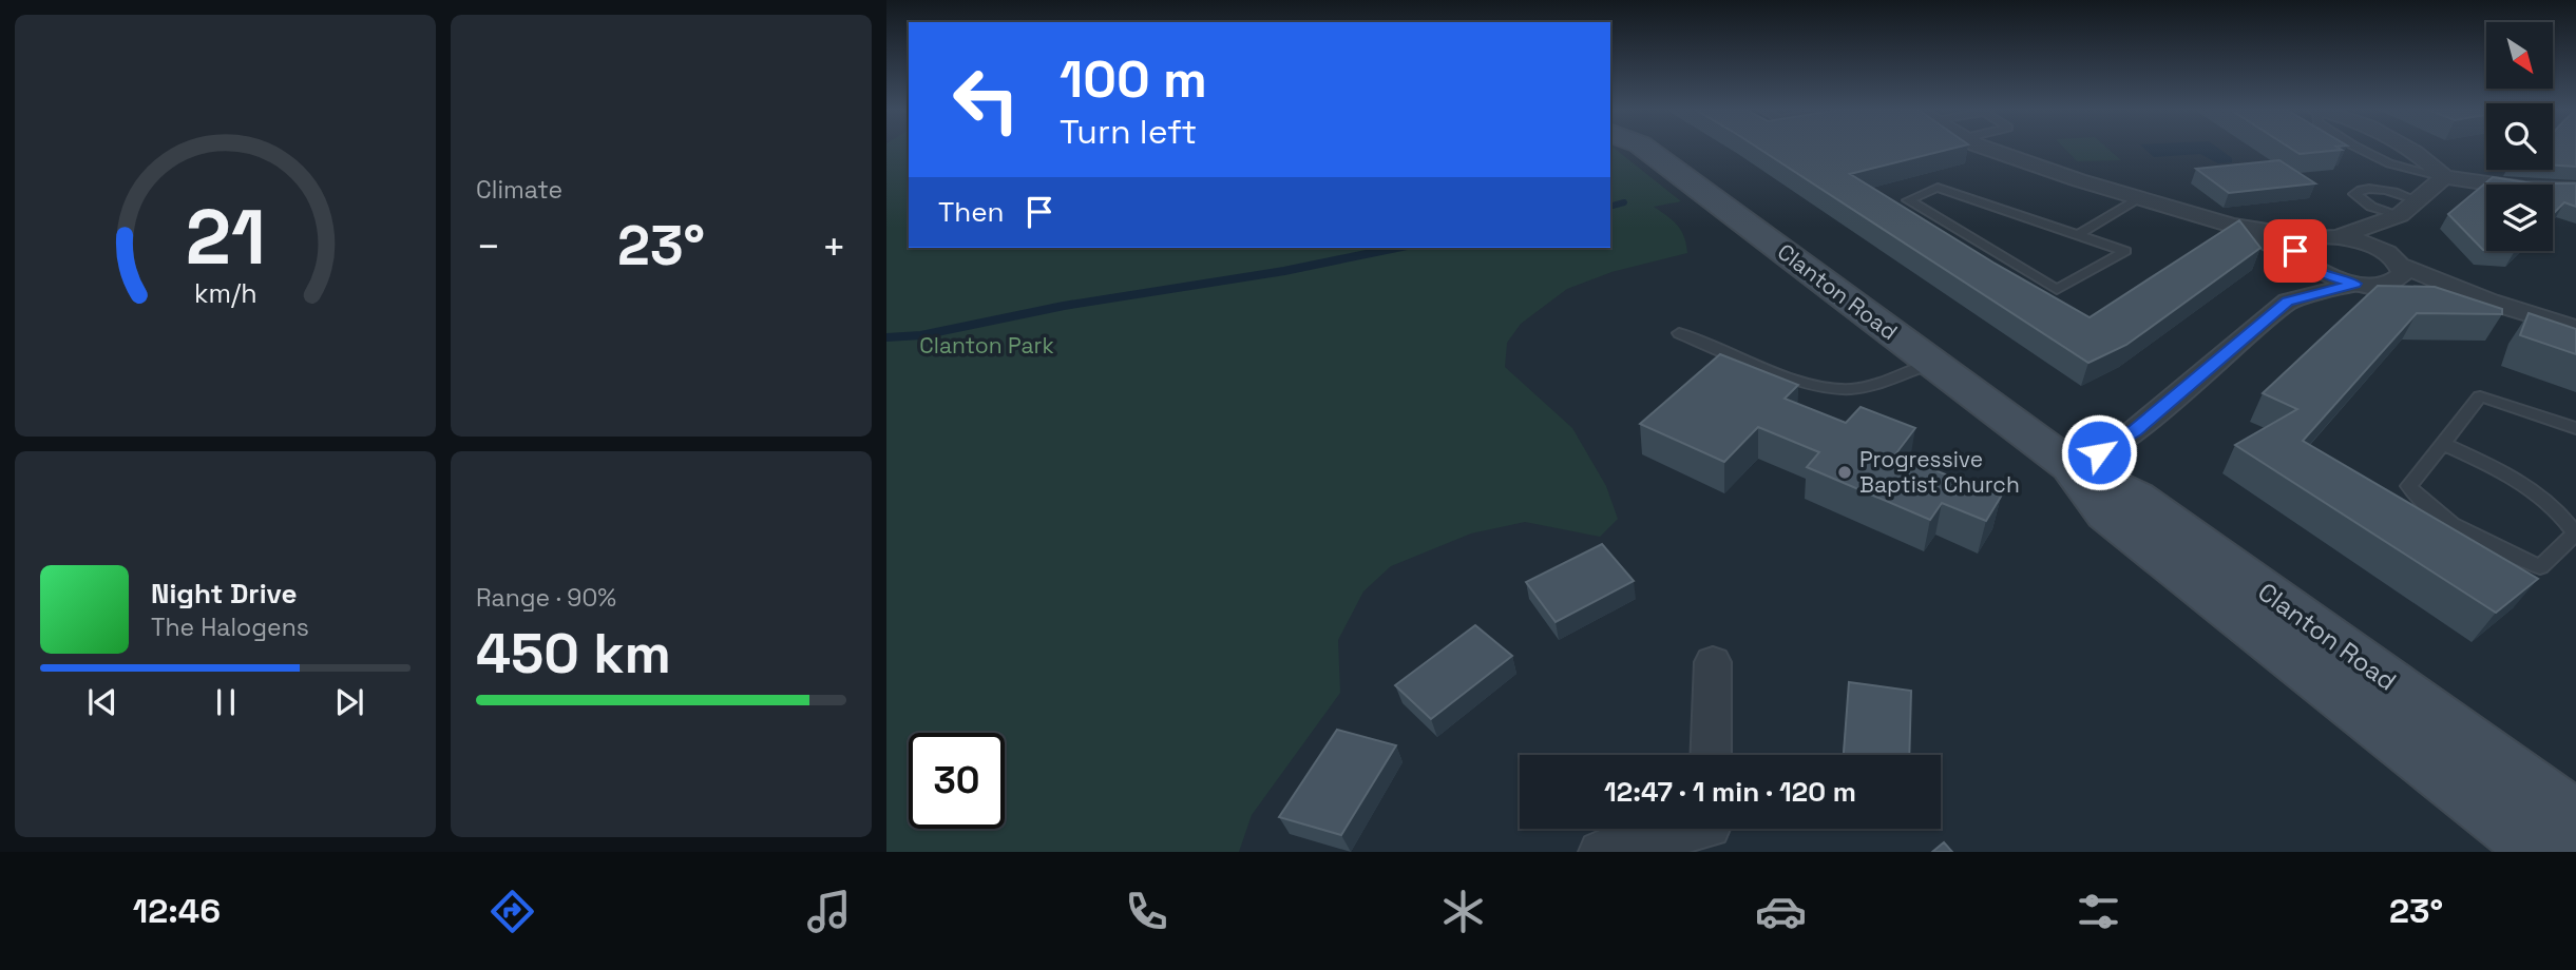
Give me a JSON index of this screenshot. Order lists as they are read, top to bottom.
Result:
{
  "streets": {
    "main road": ["Clanton Road"]
  },
  "parks": ["Clanton Park"],
  "places": ["Progressive Baptist Church"],
  "north": "bottom right",
  "page": {
    "tile": [
      "Climate",
      ["Range · 90%", "450 km"]
    ],
    "turn": ["100 m", "Turn left"],
    "then": "Then",
    "heat": ["−", "23°", "+"],
    "song": ["Night Drive", "The Halogens"],
    "limit": "30",
    "trip": "12:47 · 1 min · 120 m",
    "tabs": ["12:46", "23°"],
    "gauge": ["21", "km/h"]
  }
}
